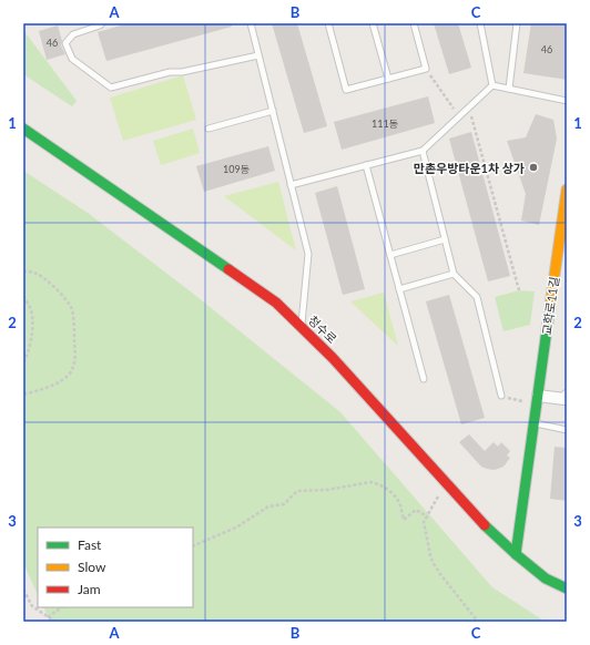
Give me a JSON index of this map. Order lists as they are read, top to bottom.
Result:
{
  "streets": {
    "main road": ["교학로11길", "청수로"]
  },
  "crossings": [
    ["교학로11길", "청수로"]
  ],
  "places": ["만촌우방타운1차 상가"],
  "house_numbers": [
    "46",
    "46",
    "111동",
    "109동"
  ],
  "legend": ["Fast", "Slow", "Jam"],
  "grid": {
    "columns": ["A", "B", "C"],
    "rows": ["1", "2", "3"]
  }
}
